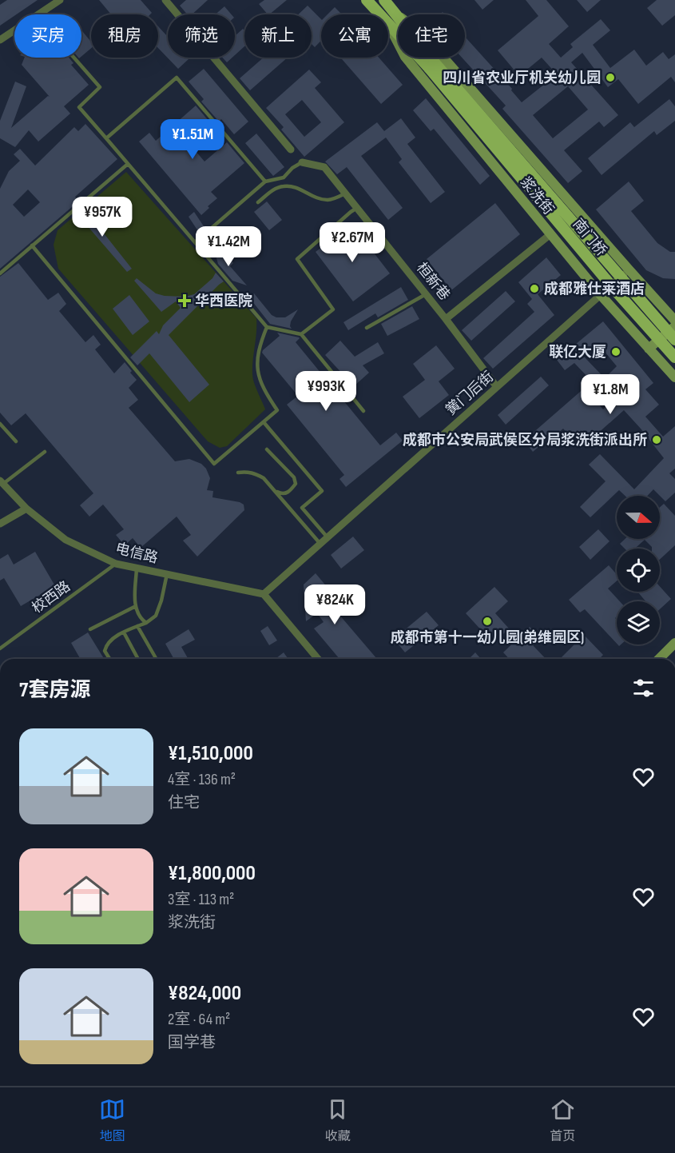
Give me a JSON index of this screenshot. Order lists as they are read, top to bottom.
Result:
{
  "streets": {
    "main road": ["浆洗街", "南门桥"],
    "street": ["桓新巷", "黉门后街", "电信路"],
    "lane": ["校西路"]
  },
  "crossings": [
    ["浆洗街", "南门桥"],
    ["浆洗街", "黉门后街"],
    ["桓新巷", "黉门后街"],
    ["黉门后街", "电信路"],
    ["电信路", "校西路"]
  ],
  "places": {
    "other": [
      "四川省农业厅机关幼儿园",
      "成都雅仕莱酒店",
      "联亿大厦",
      "成都市公安局武侯区分局浆洗街派出所",
      "成都市第十一幼儿园(弟维园区)"
    ],
    "health": ["华西医院"]
  },
  "north": "right",
  "page": {
    "chip": [
      "买房",
      "租房",
      "筛选",
      "新上",
      "公寓",
      "住宅"
    ],
    "price": [
      "¥1.51M",
      "¥957K",
      "¥2.67M",
      "¥1.42M",
      "¥993K",
      "¥1.8M",
      "¥824K"
    ],
    "heading": "7套房源",
    "list": [
      {
        "name": "¥1,510,000",
        "note": "4室 · 136 m² · 住宅"
      },
      {
        "name": "¥1,800,000",
        "note": "3室 · 113 m² · 浆洗街"
      },
      {
        "name": "¥824,000",
        "note": "2室 · 64 m² · 国学巷"
      }
    ],
    "tabs": ["地图", "收藏", "首页"]
  }
}
